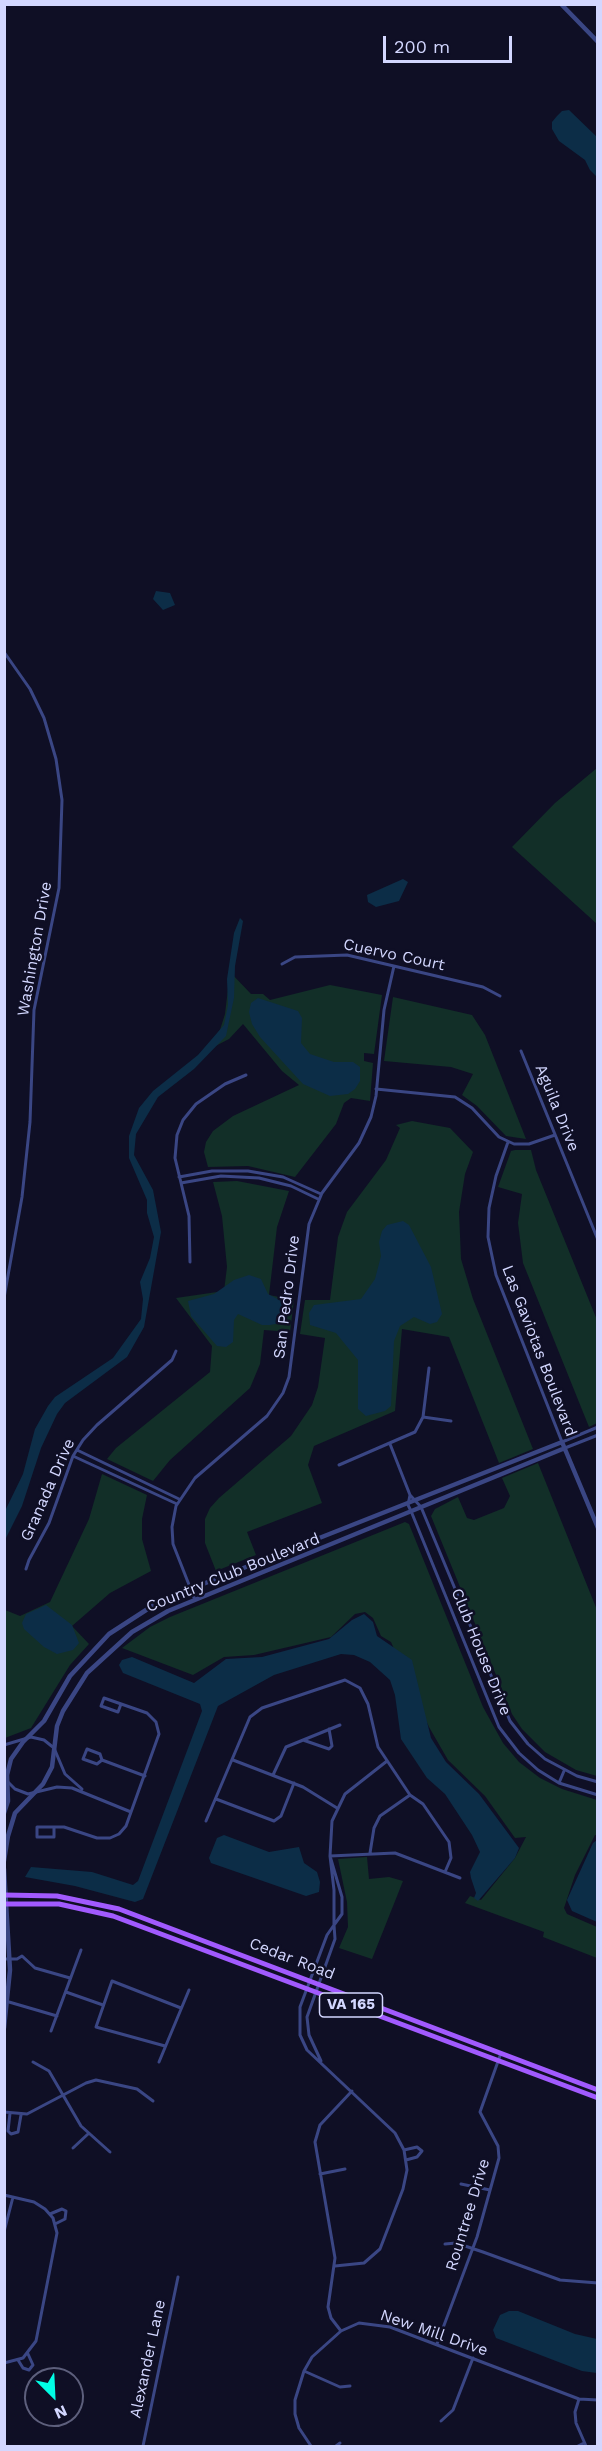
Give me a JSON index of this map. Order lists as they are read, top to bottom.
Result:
{
  "streets": {
    "main road": ["Cedar Road", "VA 165"],
    "street": [
      "Washington Drive",
      "Cuervo Court",
      "Aguila Drive",
      "San Pedro Drive",
      "Las Gaviotas Boulevard",
      "Granada Drive",
      "Country Club Boulevard",
      "Club House Drive",
      "Rountree Drive",
      "New Mill Drive",
      "Alexander Lane"
    ]
  },
  "crossings": [
    ["Cuervo Court", "San Pedro Drive"],
    ["San Pedro Drive", "Country Club Boulevard"],
    ["Las Gaviotas Boulevard", "Country Club Boulevard"],
    ["Country Club Boulevard", "Club House Drive"],
    ["Cedar Road", "Rountree Drive"],
    ["Rountree Drive", "New Mill Drive"]
  ],
  "scale_bar": "200 m",
  "north": "bottom right"
}
